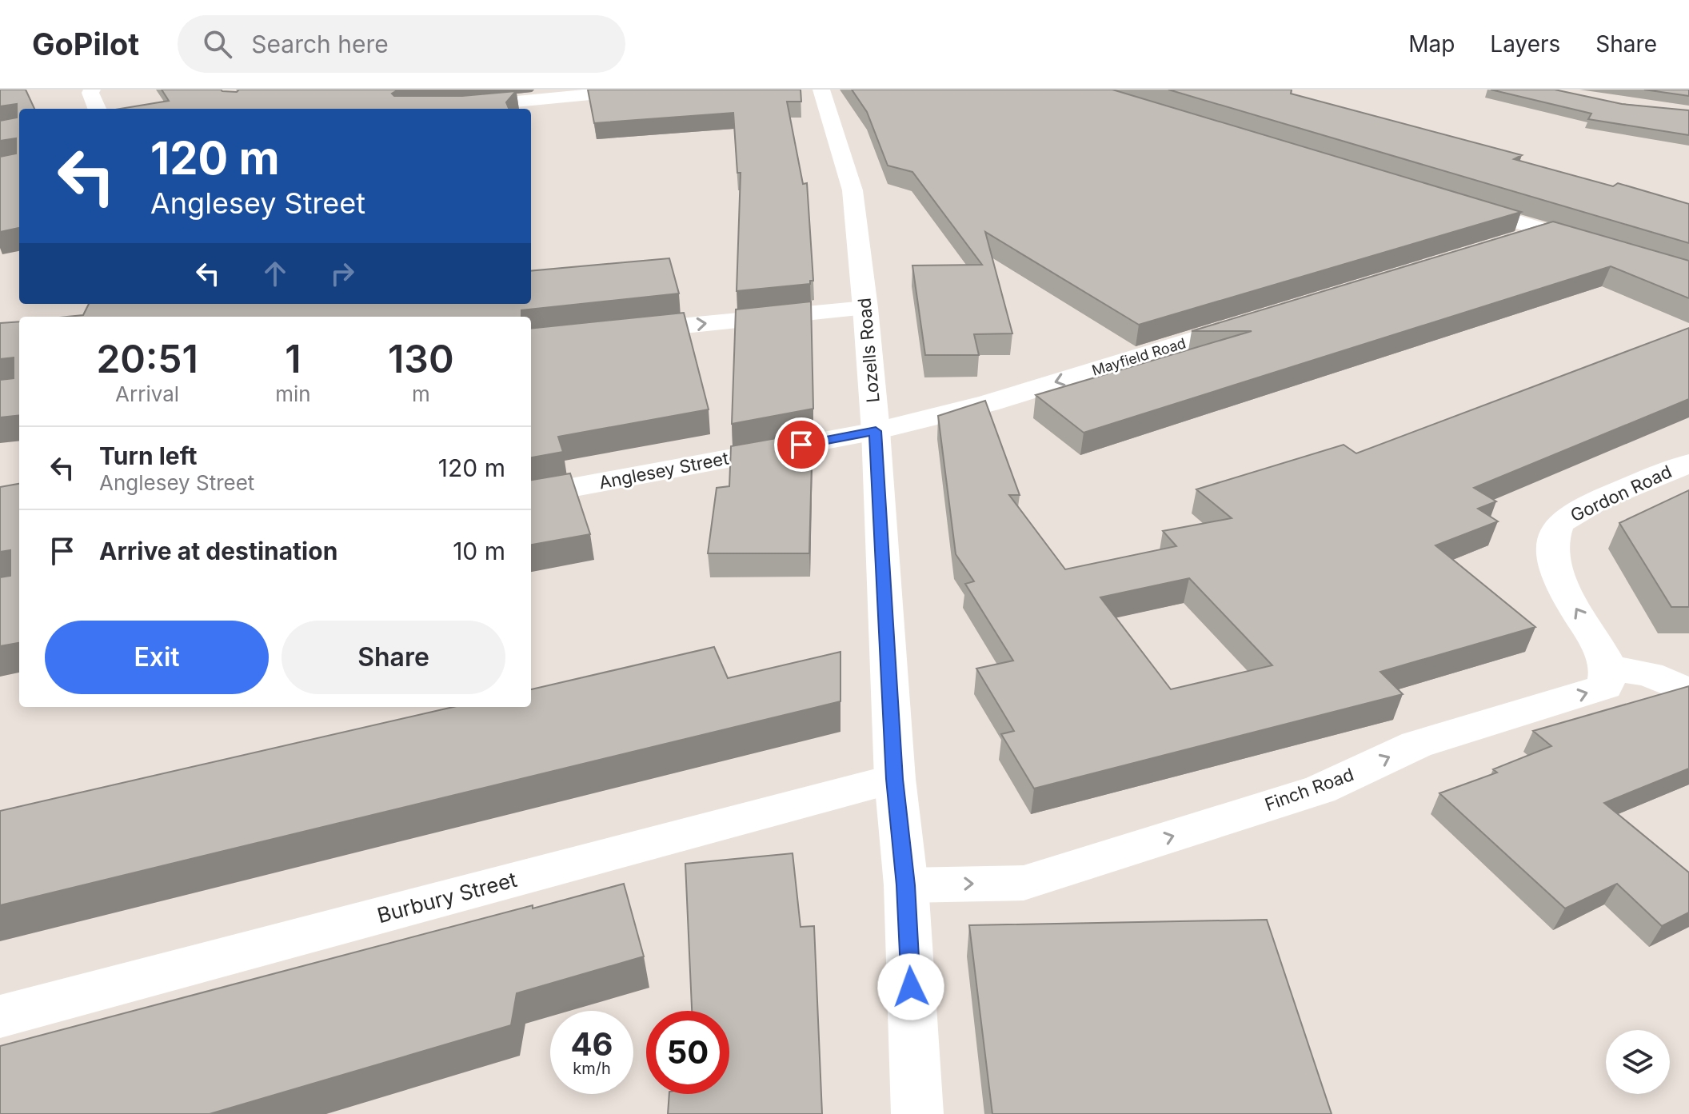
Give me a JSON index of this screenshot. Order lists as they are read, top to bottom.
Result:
{
  "streets": {
    "street": [
      "Lozells Road",
      "Mayfield Road",
      "Anglesey Street",
      "Gordon Road",
      "Finch Road",
      "Burbury Street"
    ]
  },
  "crossings": [
    ["Lozells Road", "Mayfield Road"],
    ["Lozells Road", "Anglesey Street"],
    ["Lozells Road", "Finch Road"],
    ["Lozells Road", "Burbury Street"],
    ["Mayfield Road", "Anglesey Street"],
    ["Gordon Road", "Finch Road"]
  ],
  "one_way": ["Mayfield Road", "Finch Road"],
  "page": {
    "header": "GoPilot",
    "search": "Search here",
    "nav": ["Map", "Layers", "Share"],
    "turn": ["120 m", "Anglesey Street"],
    "eta": [
      "20:51",
      "Arrival",
      "1",
      "min",
      "130",
      "m"
    ],
    "list": [
      {
        "name": "Turn left",
        "note": "Anglesey Street",
        "value": "120 m"
      },
      {
        "name": "Arrive at destination",
        "value": "10 m"
      }
    ],
    "buttons": ["Exit", "Share"],
    "speed": "46 km/h",
    "limit": "50"
  }
}
